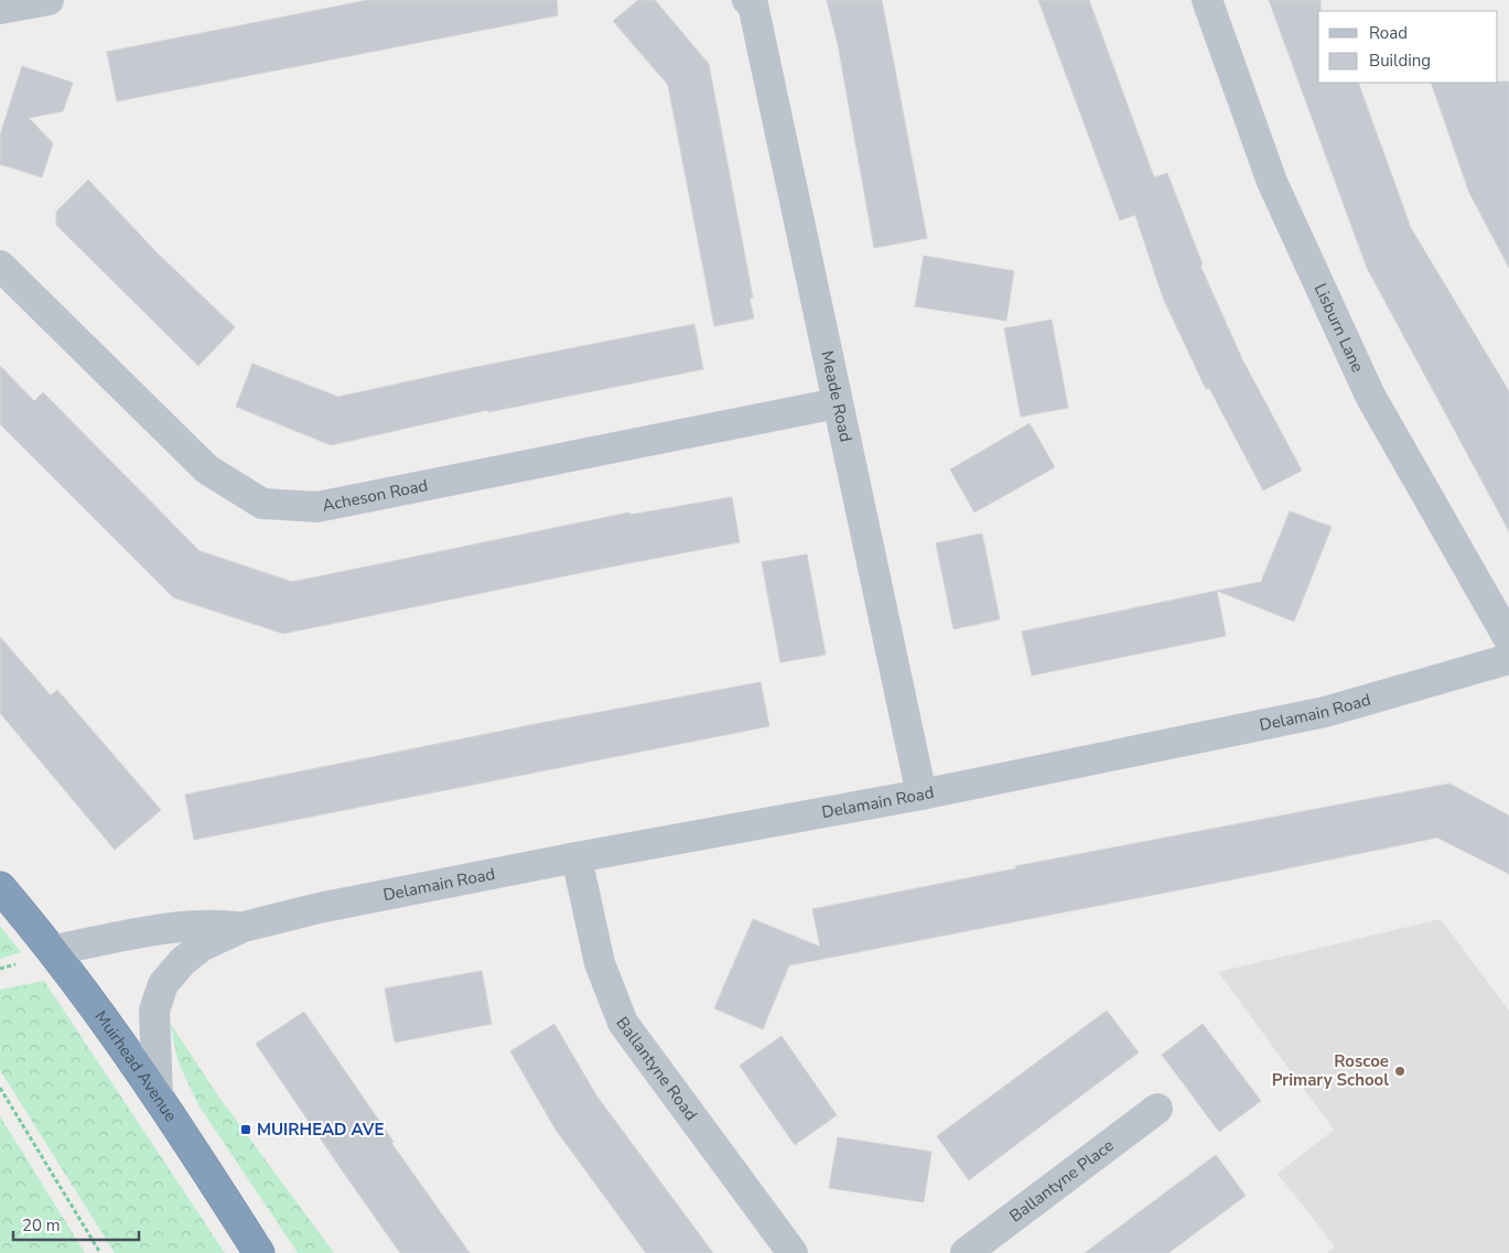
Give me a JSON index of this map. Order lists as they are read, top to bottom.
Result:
{
  "streets": {
    "highway": ["Muirhead Avenue"],
    "street": [
      "Lisburn Lane",
      "Meade Road",
      "Acheson Road",
      "Delamain Road",
      "Ballantyne Road",
      "Ballantyne Place"
    ]
  },
  "crossings": [
    ["Meade Road", "Acheson Road"],
    ["Meade Road", "Delamain Road"],
    ["Delamain Road", "Ballantyne Road"]
  ],
  "places": {
    "other": ["Roscoe Primary School"],
    "transit": ["MUIRHEAD AVE"]
  },
  "legend": ["Road", "Building"],
  "scale_bar": "20 m"
}
